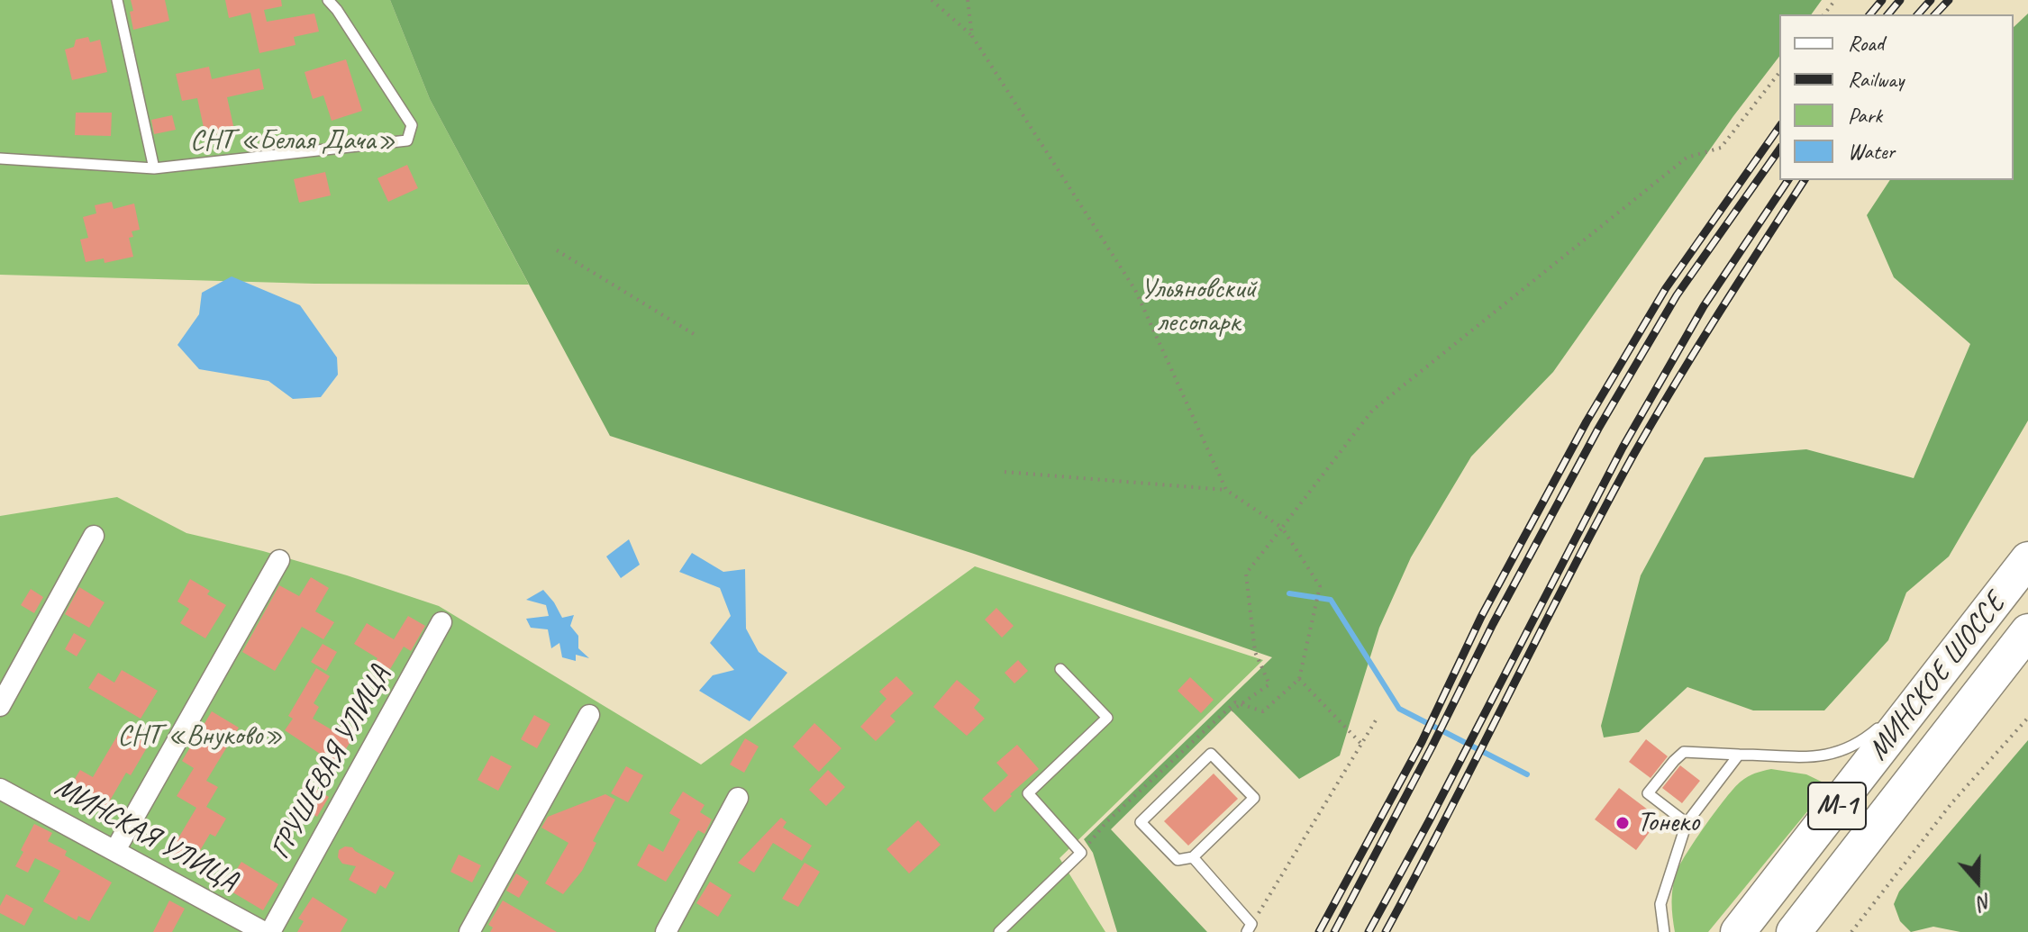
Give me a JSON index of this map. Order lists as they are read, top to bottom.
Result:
{
  "streets": {
    "highway": ["МИНСКОЕ ШОССЕ", "М-1"],
    "street": ["ГРУШЕВАЯ УЛИЦА", "МИНСКАЯ УЛИЦА"]
  },
  "parks": ["СНТ «Белая Дача»", "Ульяновский лесопарк", "СНТ «Внуково»"],
  "places": ["Тонеко"],
  "legend": [
    "Road",
    "Railway",
    "Park",
    "Water"
  ],
  "north": "bottom"
}
